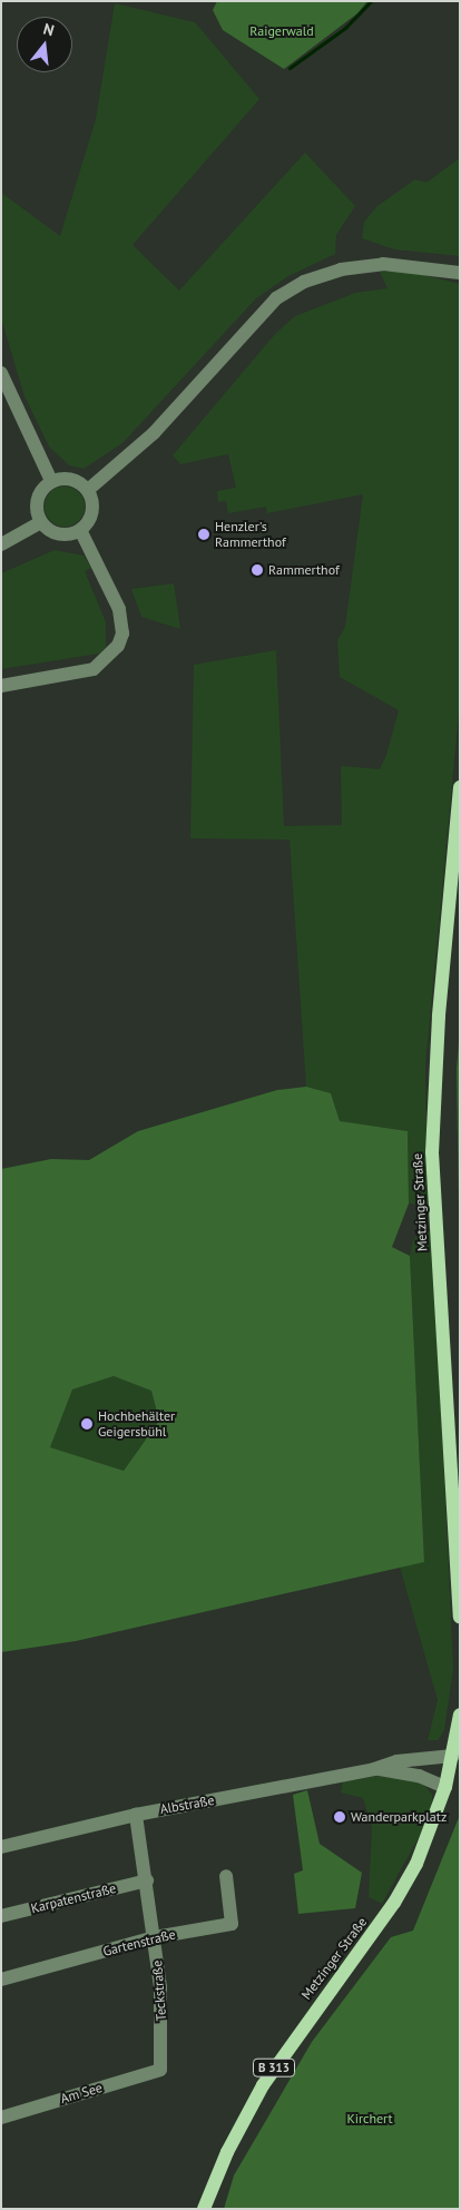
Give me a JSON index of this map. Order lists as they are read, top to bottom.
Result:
{
  "streets": {
    "main road": ["Metzinger Straße", "B 313"],
    "street": [
      "Albstraße",
      "Karpatenstraße",
      "Gartenstraße",
      "Teckstraße",
      "Am See"
    ]
  },
  "crossings": [
    ["Metzinger Straße", "Albstraße"],
    ["Albstraße", "Teckstraße"],
    ["Karpatenstraße", "Teckstraße"],
    ["Gartenstraße", "Teckstraße"],
    ["Teckstraße", "Am See"]
  ],
  "parks": ["Raigerwald", "Kirchert"],
  "places": [
    "Henzler's Rammerthof",
    "Rammerthof",
    "Hochbehälter Geigersbühl",
    "Wanderparkplatz"
  ],
  "north": "top"
}
